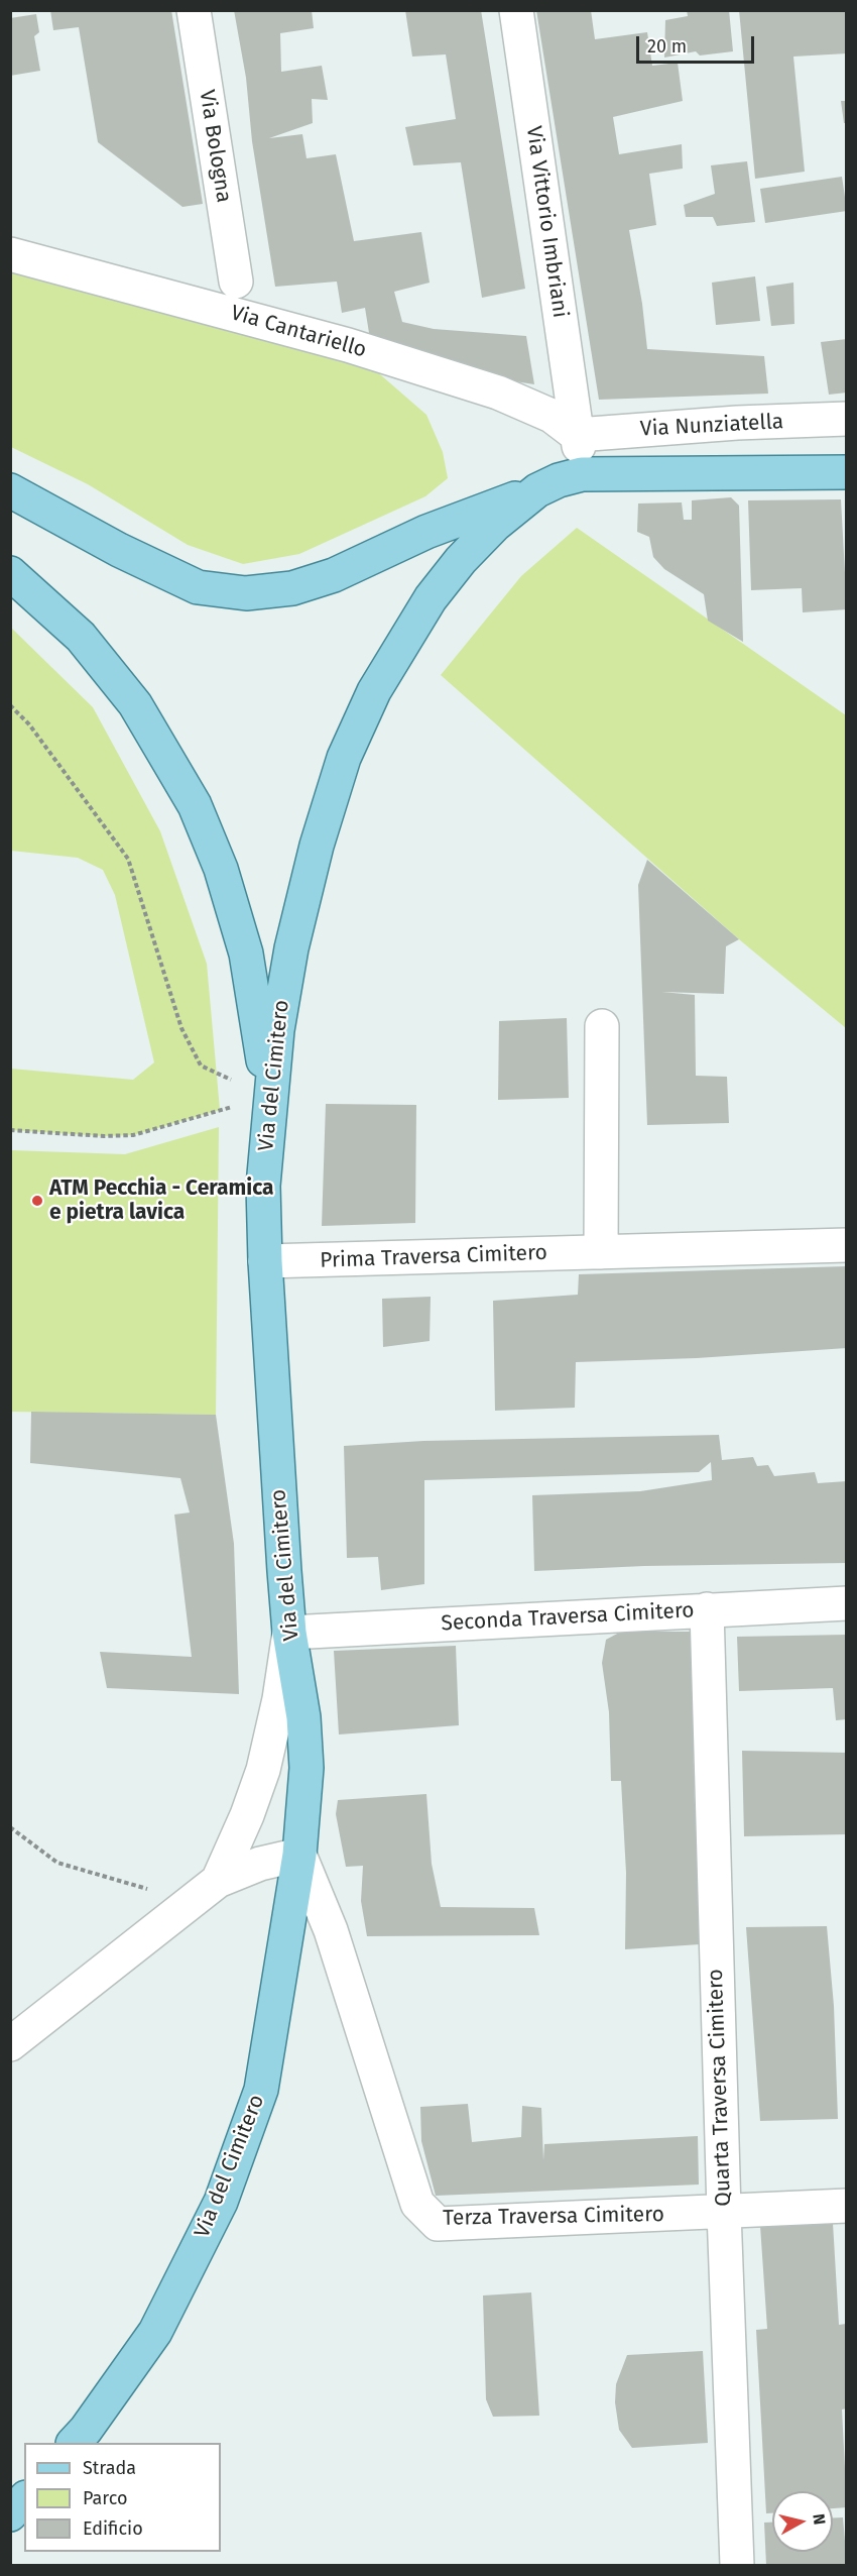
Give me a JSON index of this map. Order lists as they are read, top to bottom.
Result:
{
  "streets": {
    "main road": ["Via del Cimitero"],
    "street": [
      "Via Bologna",
      "Via Vittorio Imbriani",
      "Via Cantariello",
      "Via Nunziatella",
      "Prima Traversa Cimitero",
      "Seconda Traversa Cimitero",
      "Quarta Traversa Cimitero",
      "Terza Traversa Cimitero"
    ]
  },
  "crossings": [
    ["Via Vittorio Imbriani", "Via Cantariello"],
    ["Via Vittorio Imbriani", "Via Nunziatella"],
    ["Via Vittorio Imbriani", "Via del Cimitero"],
    ["Via Cantariello", "Via Nunziatella"],
    ["Via del Cimitero", "Prima Traversa Cimitero"],
    ["Via del Cimitero", "Seconda Traversa Cimitero"],
    ["Via del Cimitero", "Terza Traversa Cimitero"],
    ["Seconda Traversa Cimitero", "Quarta Traversa Cimitero"],
    ["Quarta Traversa Cimitero", "Terza Traversa Cimitero"]
  ],
  "places": ["ATM Pecchia - Ceramica e pietra lavica"],
  "legend": ["Strada", "Parco", "Edificio"],
  "scale_bar": "20 m",
  "north": "right"
}
